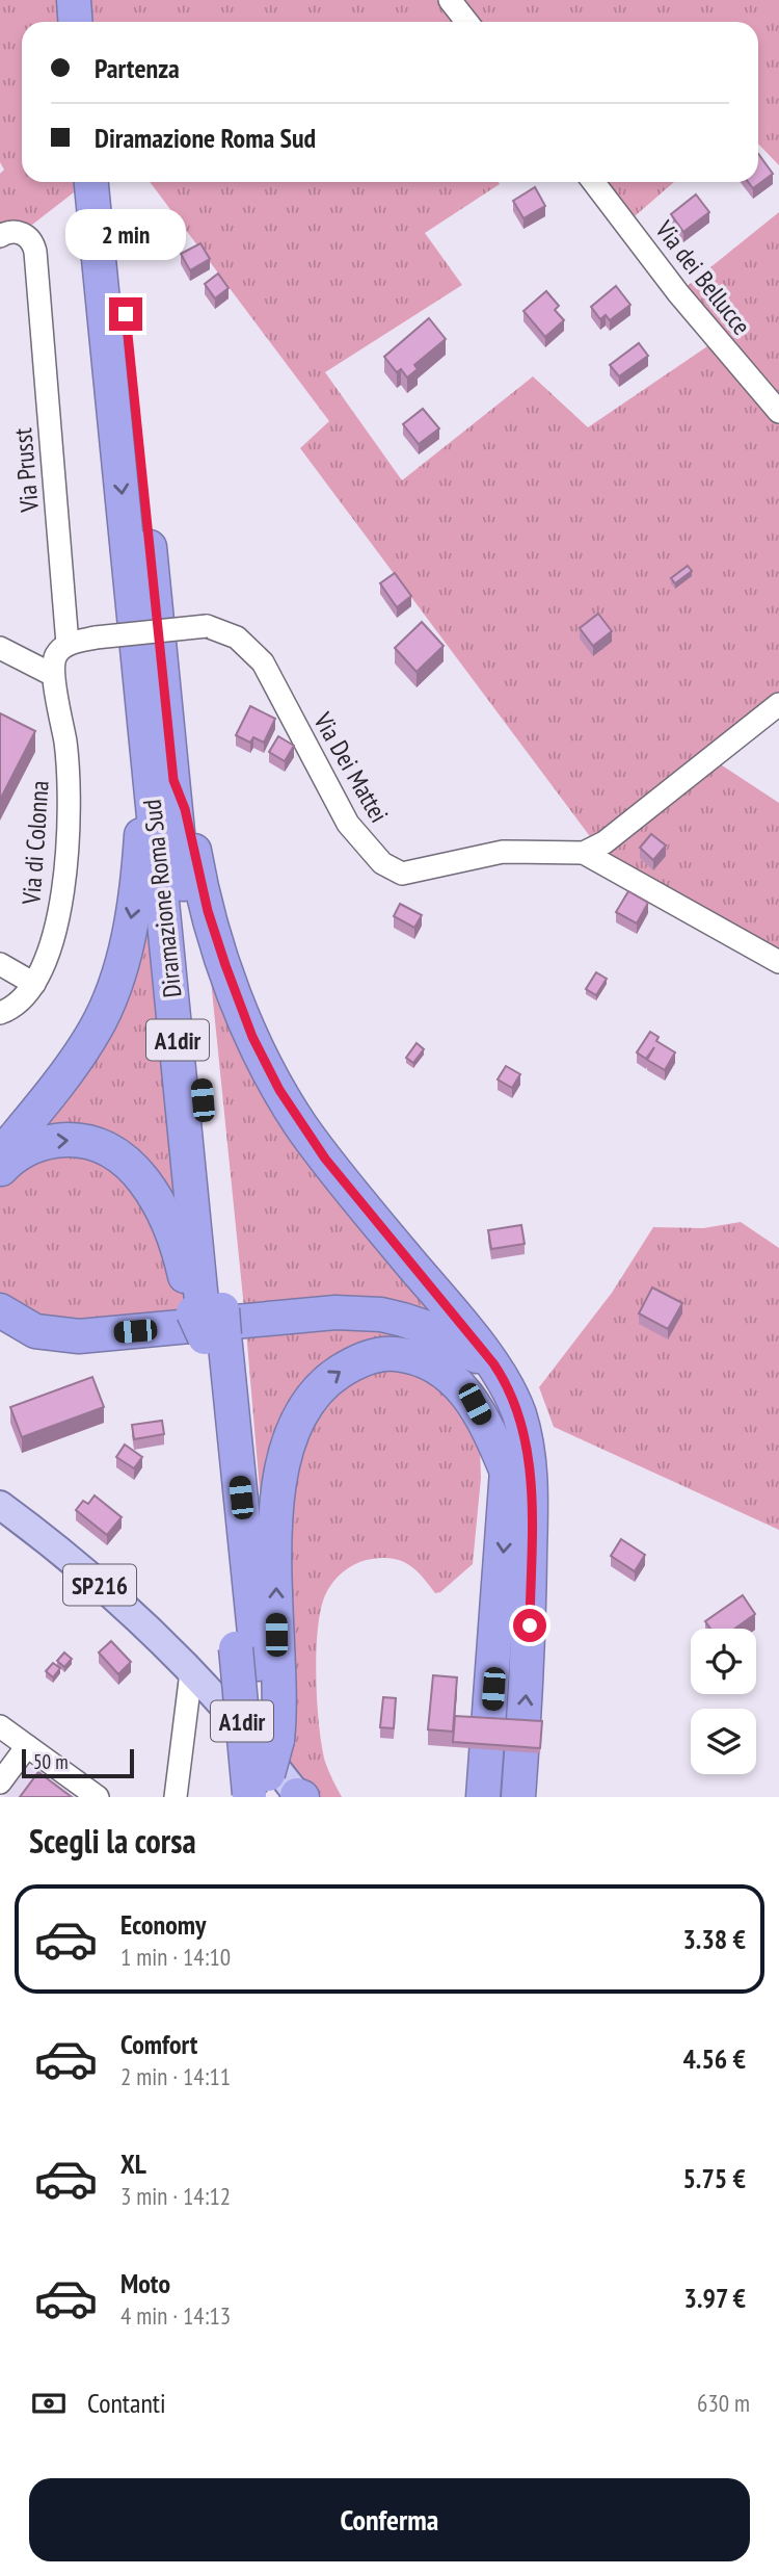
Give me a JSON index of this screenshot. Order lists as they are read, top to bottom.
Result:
{
  "streets": {
    "highway": ["Diramazione Roma Sud", "A1dir"],
    "main road": ["SP216"],
    "street": [
      "Via dei Bellucce",
      "Via Prusst",
      "Via Dei Mattei",
      "Via di Colonna"
    ]
  },
  "crossings": [
    ["Via Prusst", "Via Dei Mattei"],
    ["Diramazione Roma Sud", "SP216"]
  ],
  "scale_bar": "50 m",
  "page": {
    "banner": ["Partenza", "Diramazione Roma Sud"],
    "bubble": "2 min",
    "scale": "50 m",
    "heading": "Scegli la corsa",
    "list": [
      {
        "name": "Economy",
        "note": "1 min · 14:10",
        "value": "3.38 €"
      },
      {
        "name": "Comfort",
        "note": "2 min · 14:11",
        "value": "4.56 €"
      },
      {
        "name": "XL",
        "note": "3 min · 14:12",
        "value": "5.75 €"
      },
      {
        "name": "Moto",
        "note": "4 min · 14:13",
        "value": "3.97 €"
      }
    ],
    "pay": ["Contanti", "630 m"],
    "buttons": "Conferma"
  }
}
